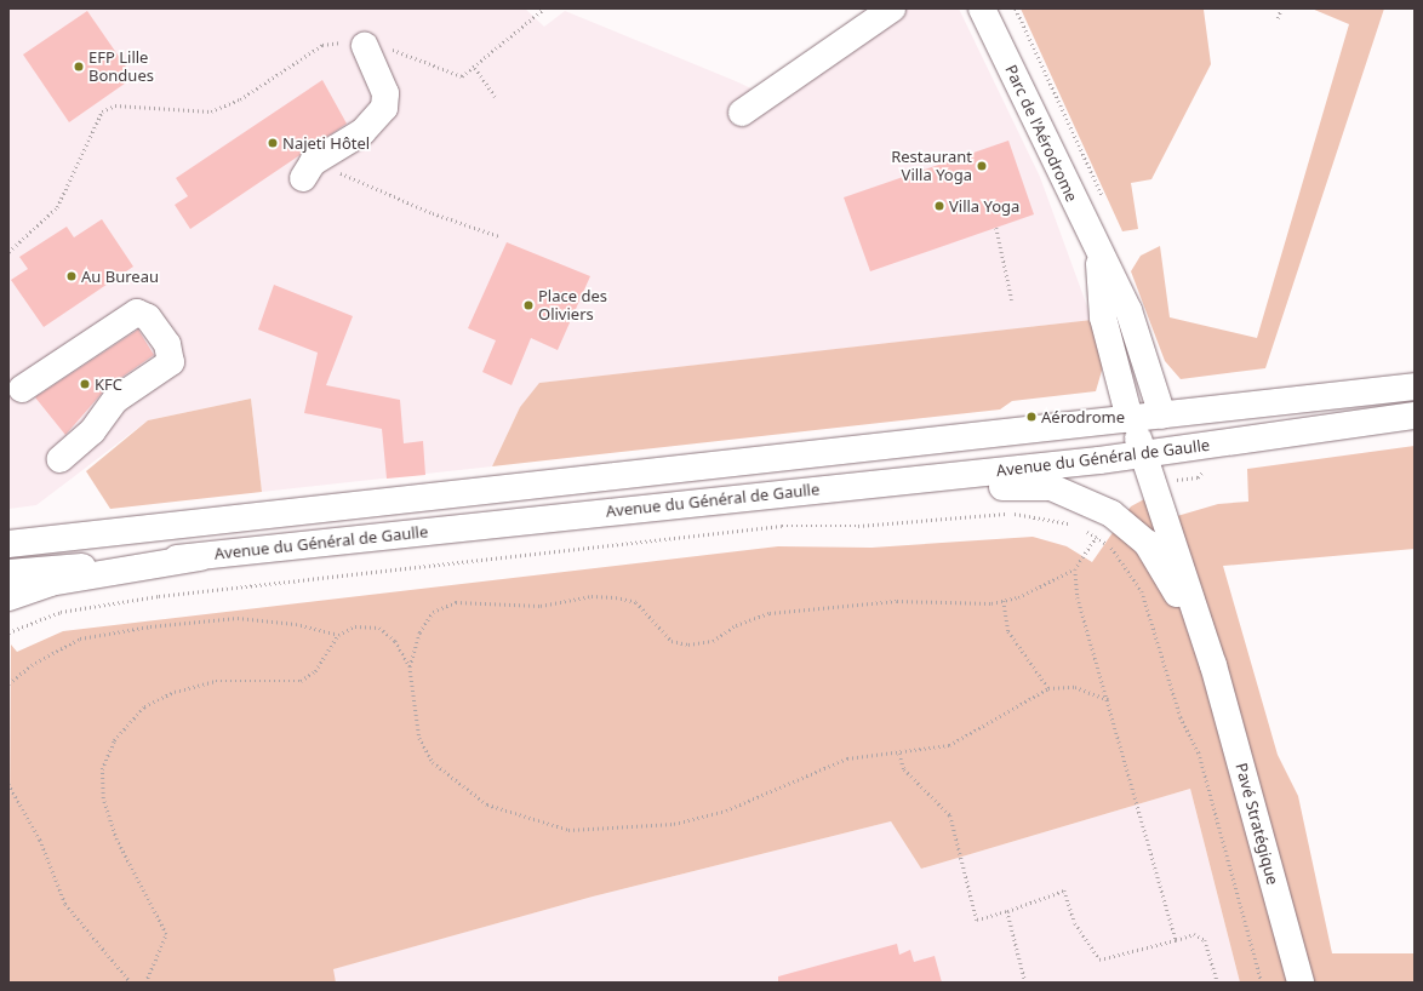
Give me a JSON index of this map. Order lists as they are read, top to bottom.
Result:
{
  "streets": {
    "main road": ["Parc de l'Aérodrome", "Avenue du Général de Gaulle", "Pavé Stratégique"]
  },
  "crossings": [
    ["Parc de l'Aérodrome", "Avenue du Général de Gaulle"],
    ["Parc de l'Aérodrome", "Pavé Stratégique"],
    ["Avenue du Général de Gaulle", "Pavé Stratégique"]
  ],
  "places": [
    "EFP Lille Bondues",
    "Najeti Hôtel",
    "Restaurant Villa Yoga",
    "Villa Yoga",
    "Au Bureau",
    "Place des Oliviers",
    "KFC",
    "Aérodrome"
  ]
}
